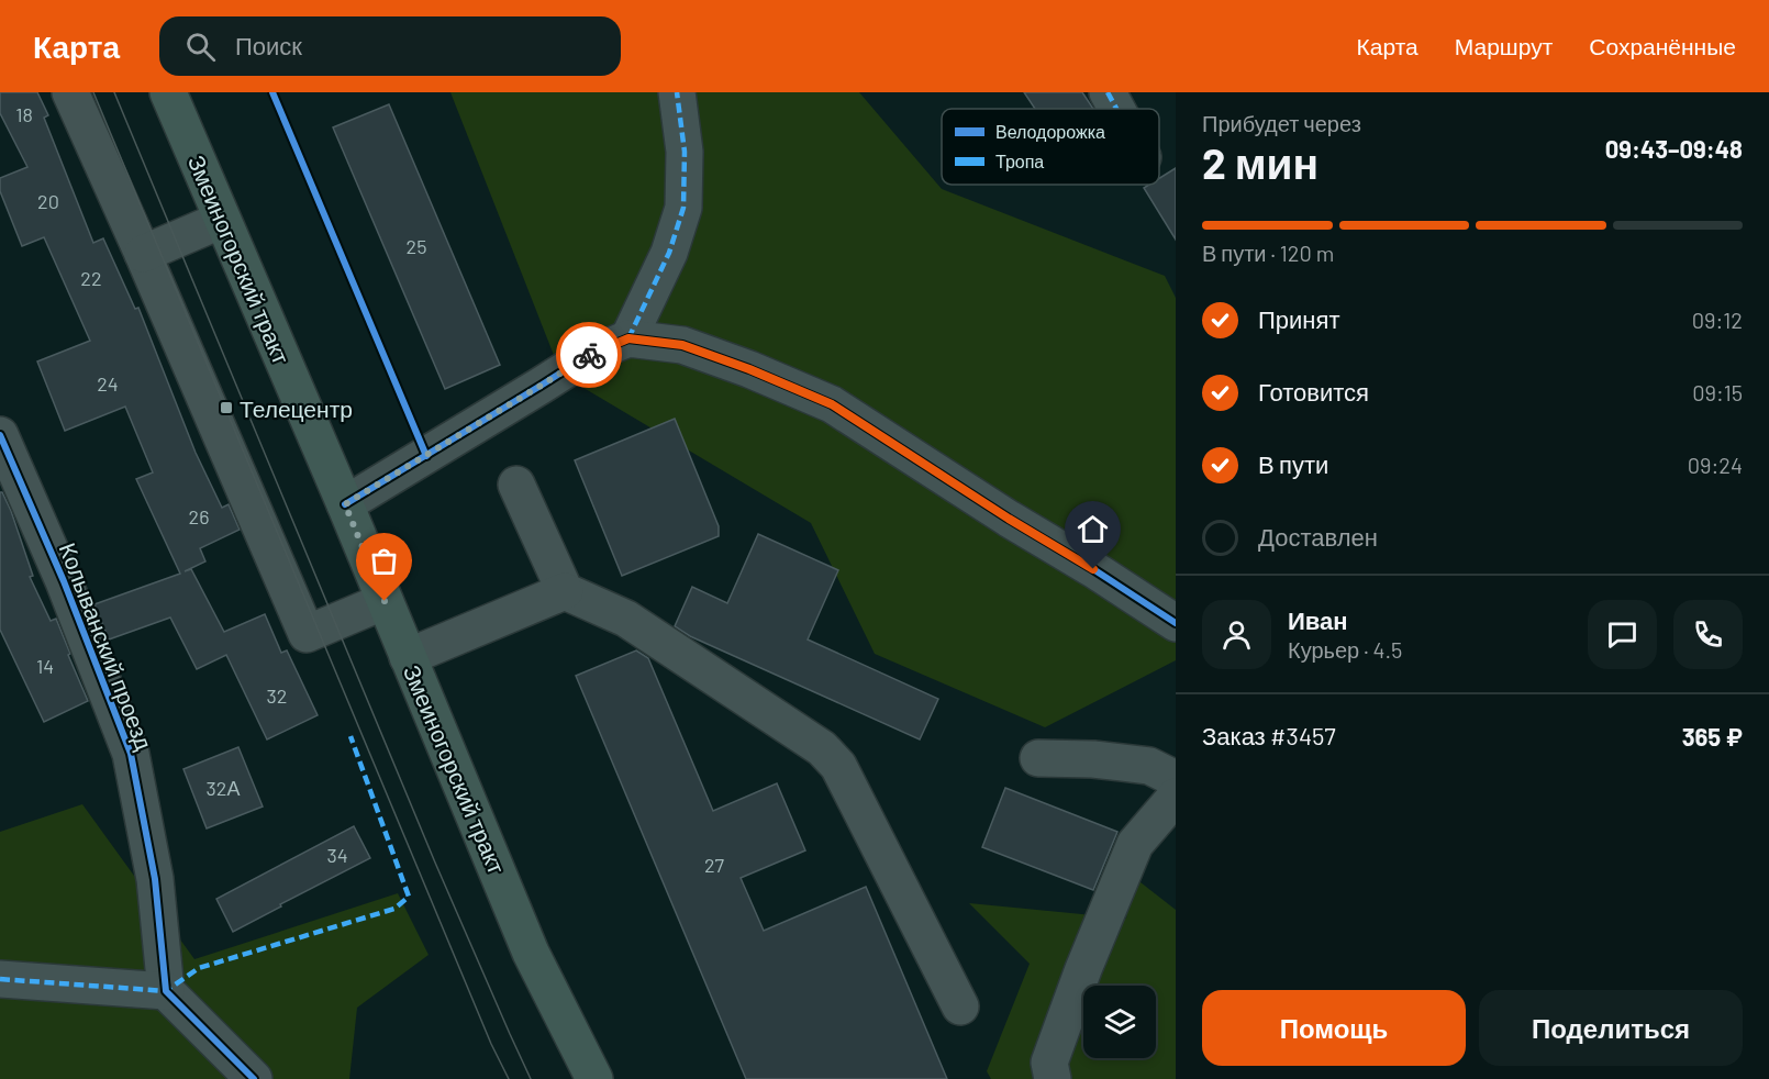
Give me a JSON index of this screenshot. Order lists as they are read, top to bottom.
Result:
{
  "streets": {
    "highway": ["Змеиногорский тракт"],
    "street": ["Колыванский проезд"]
  },
  "places": {
    "transit": ["Телецентр"]
  },
  "house_numbers": [
    "18",
    "20",
    "25",
    "22",
    "24",
    "26",
    "14",
    "32",
    "32А",
    "34",
    "27"
  ],
  "legend": ["Велодорожка", "Тропа"],
  "page": {
    "header": "Карта",
    "search": "Поиск",
    "nav": ["Карта", "Маршрут", "Сохранённые"],
    "heading": ["2 мин", "Прибудет через", "09:43–09:48"],
    "panel": [
      "Иван",
      "Курьер · 4.5",
      "Заказ #3457",
      "365 ₽"
    ],
    "bar": "В пути · 120 m",
    "list": [
      ["Принят", "09:12"],
      ["Готовится", "09:15"],
      ["В пути", "09:24"],
      "Доставлен"
    ],
    "buttons": ["Помощь", "Поделиться"]
  }
}
